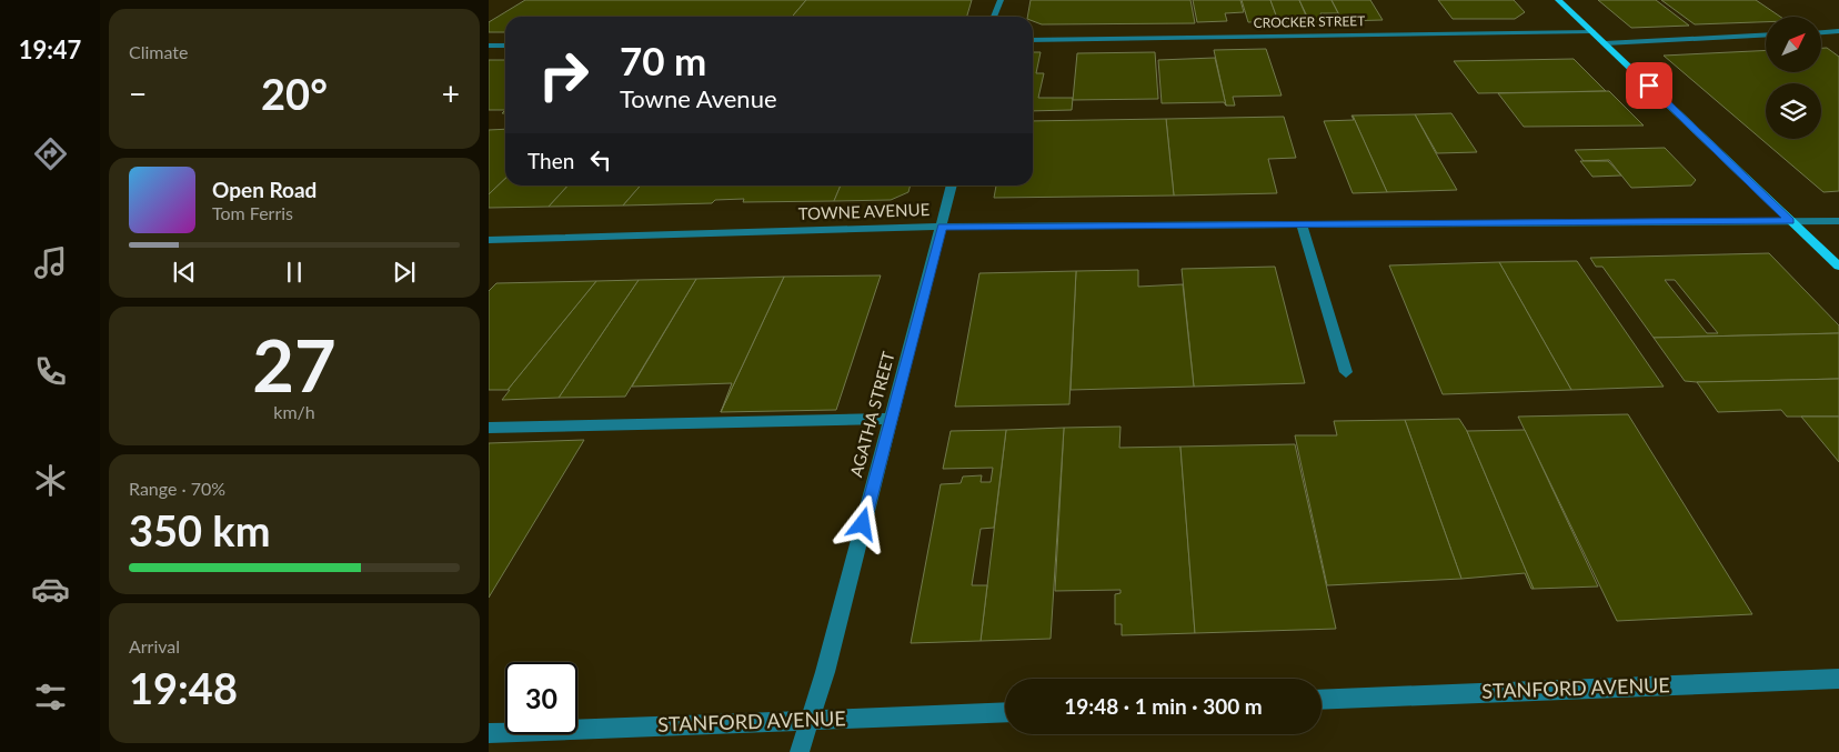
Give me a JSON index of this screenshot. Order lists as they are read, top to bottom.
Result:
{
  "streets": {
    "street": [
      "CROCKER STREET",
      "TOWNE AVENUE",
      "AGATHA STREET",
      "STANFORD AVENUE"
    ]
  },
  "crossings": [
    ["TOWNE AVENUE", "AGATHA STREET"],
    ["AGATHA STREET", "STANFORD AVENUE"]
  ],
  "north": "top right",
  "page": {
    "tabs": "19:47",
    "tile": [
      "Climate",
      ["27", "km/h"],
      ["Range · 70%", "350 km"],
      ["Arrival", "19:48"]
    ],
    "turn": ["70 m", "Towne Avenue"],
    "heat": ["−", "20°", "+"],
    "then": "Then",
    "song": ["Open Road", "Tom Ferris"],
    "limit": "30",
    "trip": "19:48 · 1 min · 300 m"
  }
}
